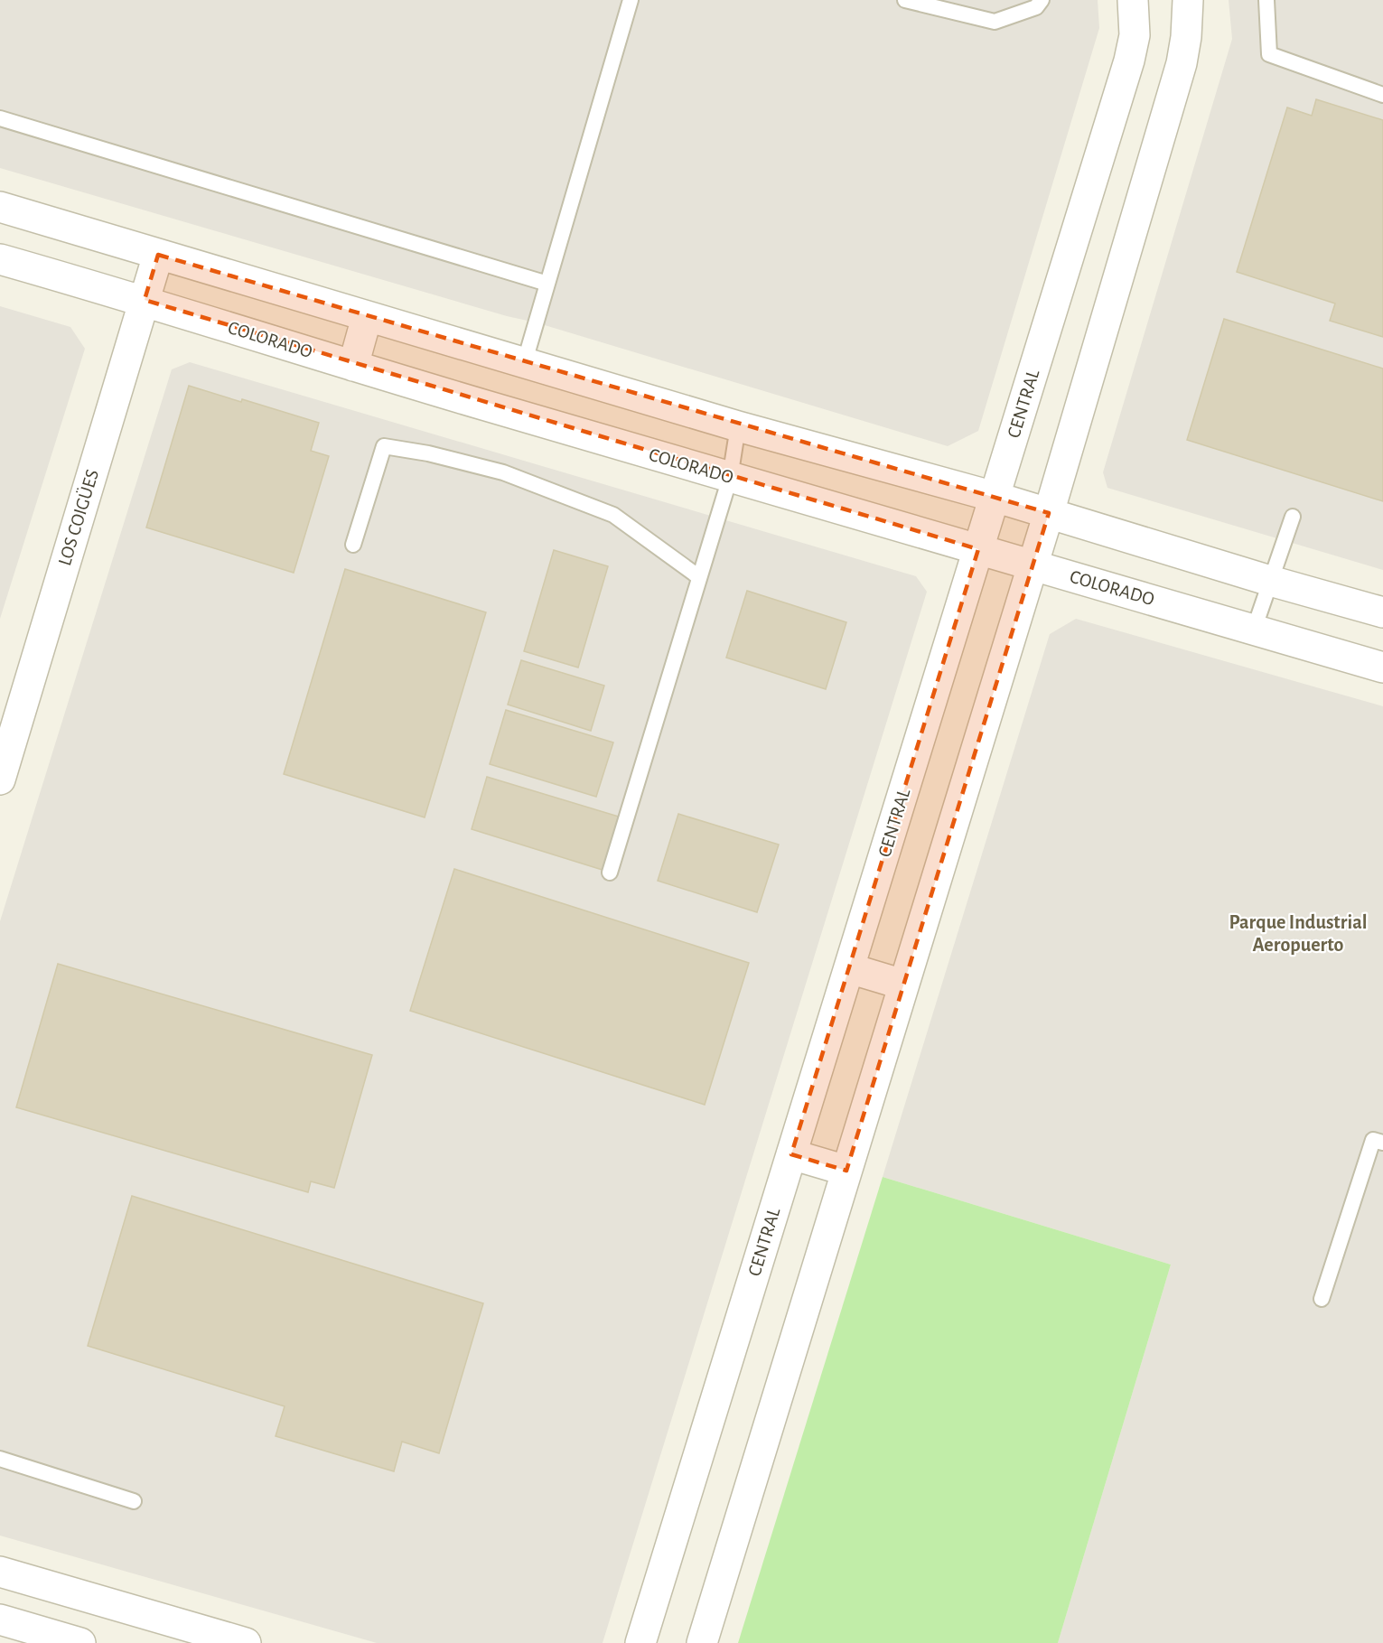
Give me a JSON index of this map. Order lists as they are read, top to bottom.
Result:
{
  "streets": {
    "street": ["COLORADO", "CENTRAL", "LOS COIGÜES"]
  },
  "crossings": [
    ["COLORADO", "CENTRAL"],
    ["COLORADO", "LOS COIGÜES"]
  ],
  "districts": ["Parque Industrial Aeropuerto"]
}
